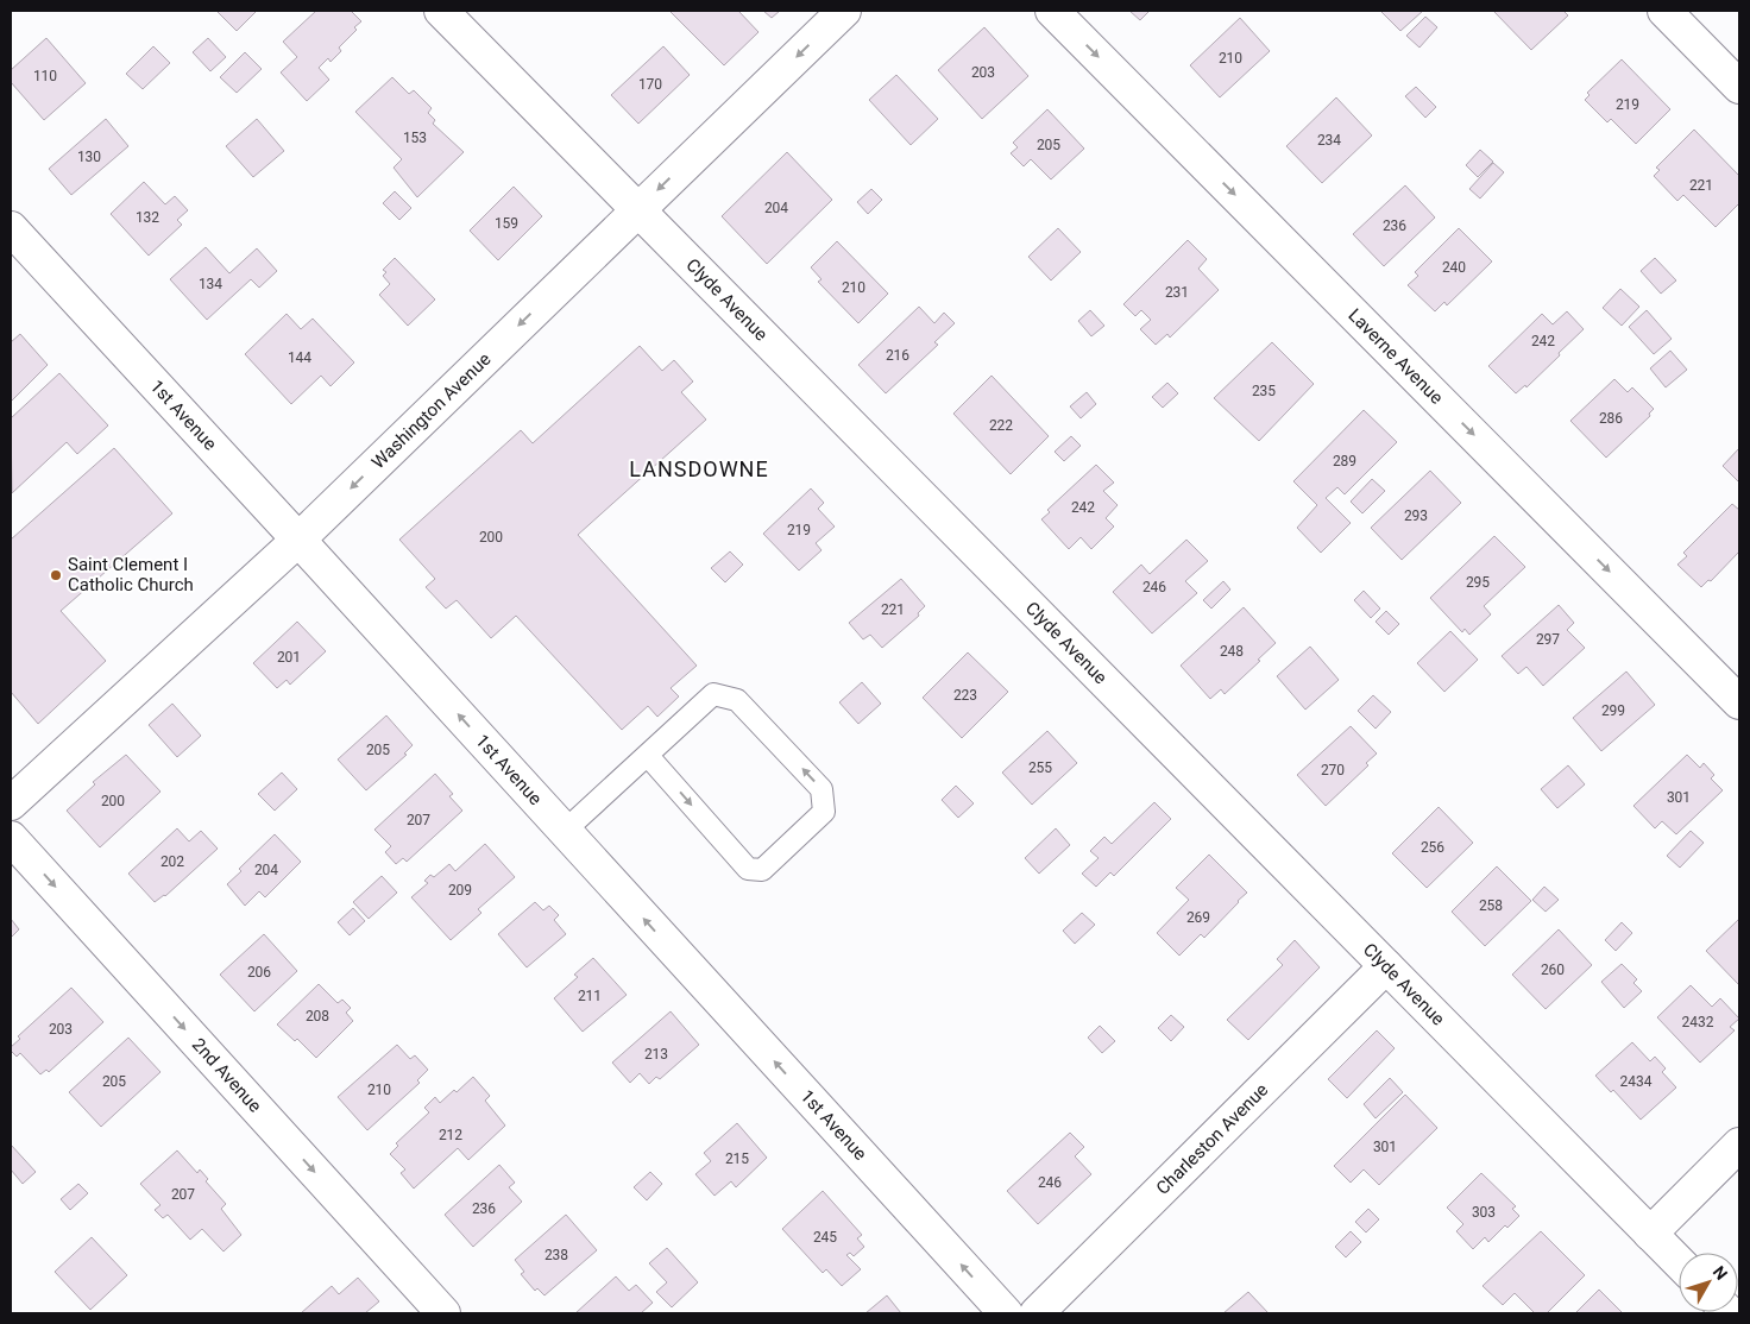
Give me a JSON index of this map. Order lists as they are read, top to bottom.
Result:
{
  "streets": {
    "street": [
      "Clyde Avenue",
      "Laverne Avenue",
      "Washington Avenue",
      "1st Avenue",
      "2nd Avenue",
      "Charleston Avenue"
    ]
  },
  "crossings": [
    ["Clyde Avenue", "Washington Avenue"],
    ["Clyde Avenue", "Charleston Avenue"],
    ["Washington Avenue", "1st Avenue"]
  ],
  "one_way": [
    "Laverne Avenue",
    "Washington Avenue",
    "1st Avenue",
    "2nd Avenue"
  ],
  "districts": ["LANSDOWNE"],
  "places": ["Saint Clement I Catholic Church"],
  "house_numbers": [
    "210",
    "203",
    "110",
    "170",
    "219",
    "153",
    "234",
    "205",
    "130",
    "221",
    "204",
    "132",
    "159",
    "236",
    "240",
    "134",
    "210",
    "231",
    "242",
    "216",
    "144",
    "235",
    "286",
    "222",
    "289",
    "242",
    "293",
    "219",
    "200",
    "295",
    "246",
    "221",
    "297",
    "248",
    "201",
    "223",
    "299",
    "205",
    "255",
    "270",
    "301",
    "200",
    "207",
    "256",
    "202",
    "204",
    "209",
    "258",
    "269",
    "260",
    "206",
    "211",
    "208",
    "2432",
    "203",
    "213",
    "205",
    "2434",
    "210",
    "212",
    "301",
    "215",
    "246",
    "207",
    "236",
    "303",
    "245",
    "238"
  ],
  "north": "top right"
}
